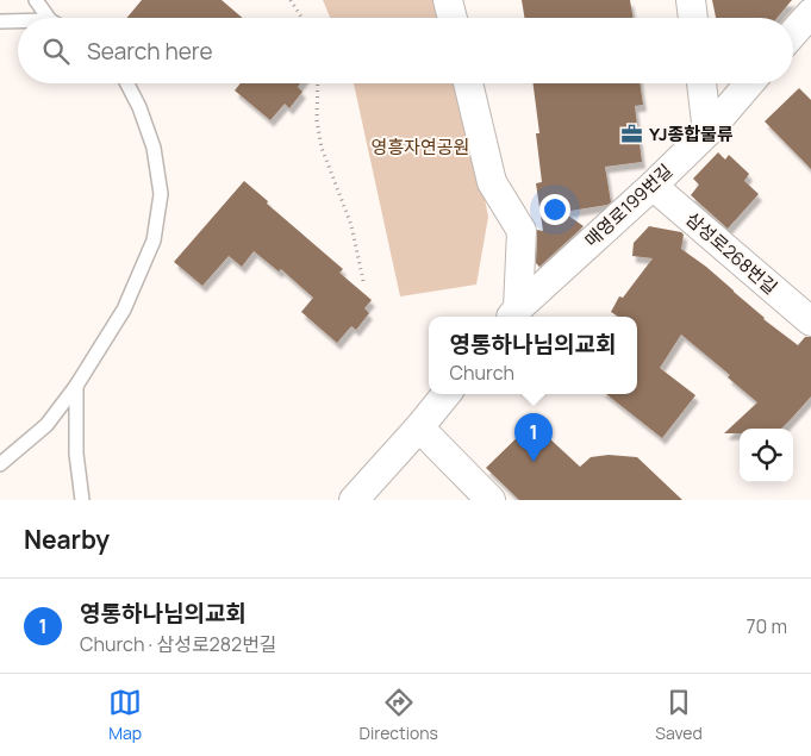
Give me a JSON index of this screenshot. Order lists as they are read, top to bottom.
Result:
{
  "streets": {
    "street": ["매영로199번길", "삼성로268번길"]
  },
  "crossings": [
    ["매영로199번길", "삼성로268번길"]
  ],
  "parks": ["영흥자연공원"],
  "places": {
    "office": ["YJ종합물류"]
  },
  "page": {
    "search": "Search here",
    "popup": ["영통하나님의교회", "Church"],
    "pins": "1",
    "heading": "Nearby",
    "list": [
      {
        "mark": "1",
        "name": "영통하나님의교회",
        "note": "Church · 삼성로282번길",
        "value": "70 m"
      }
    ],
    "nav": ["Map", "Directions", "Saved"]
  }
}
